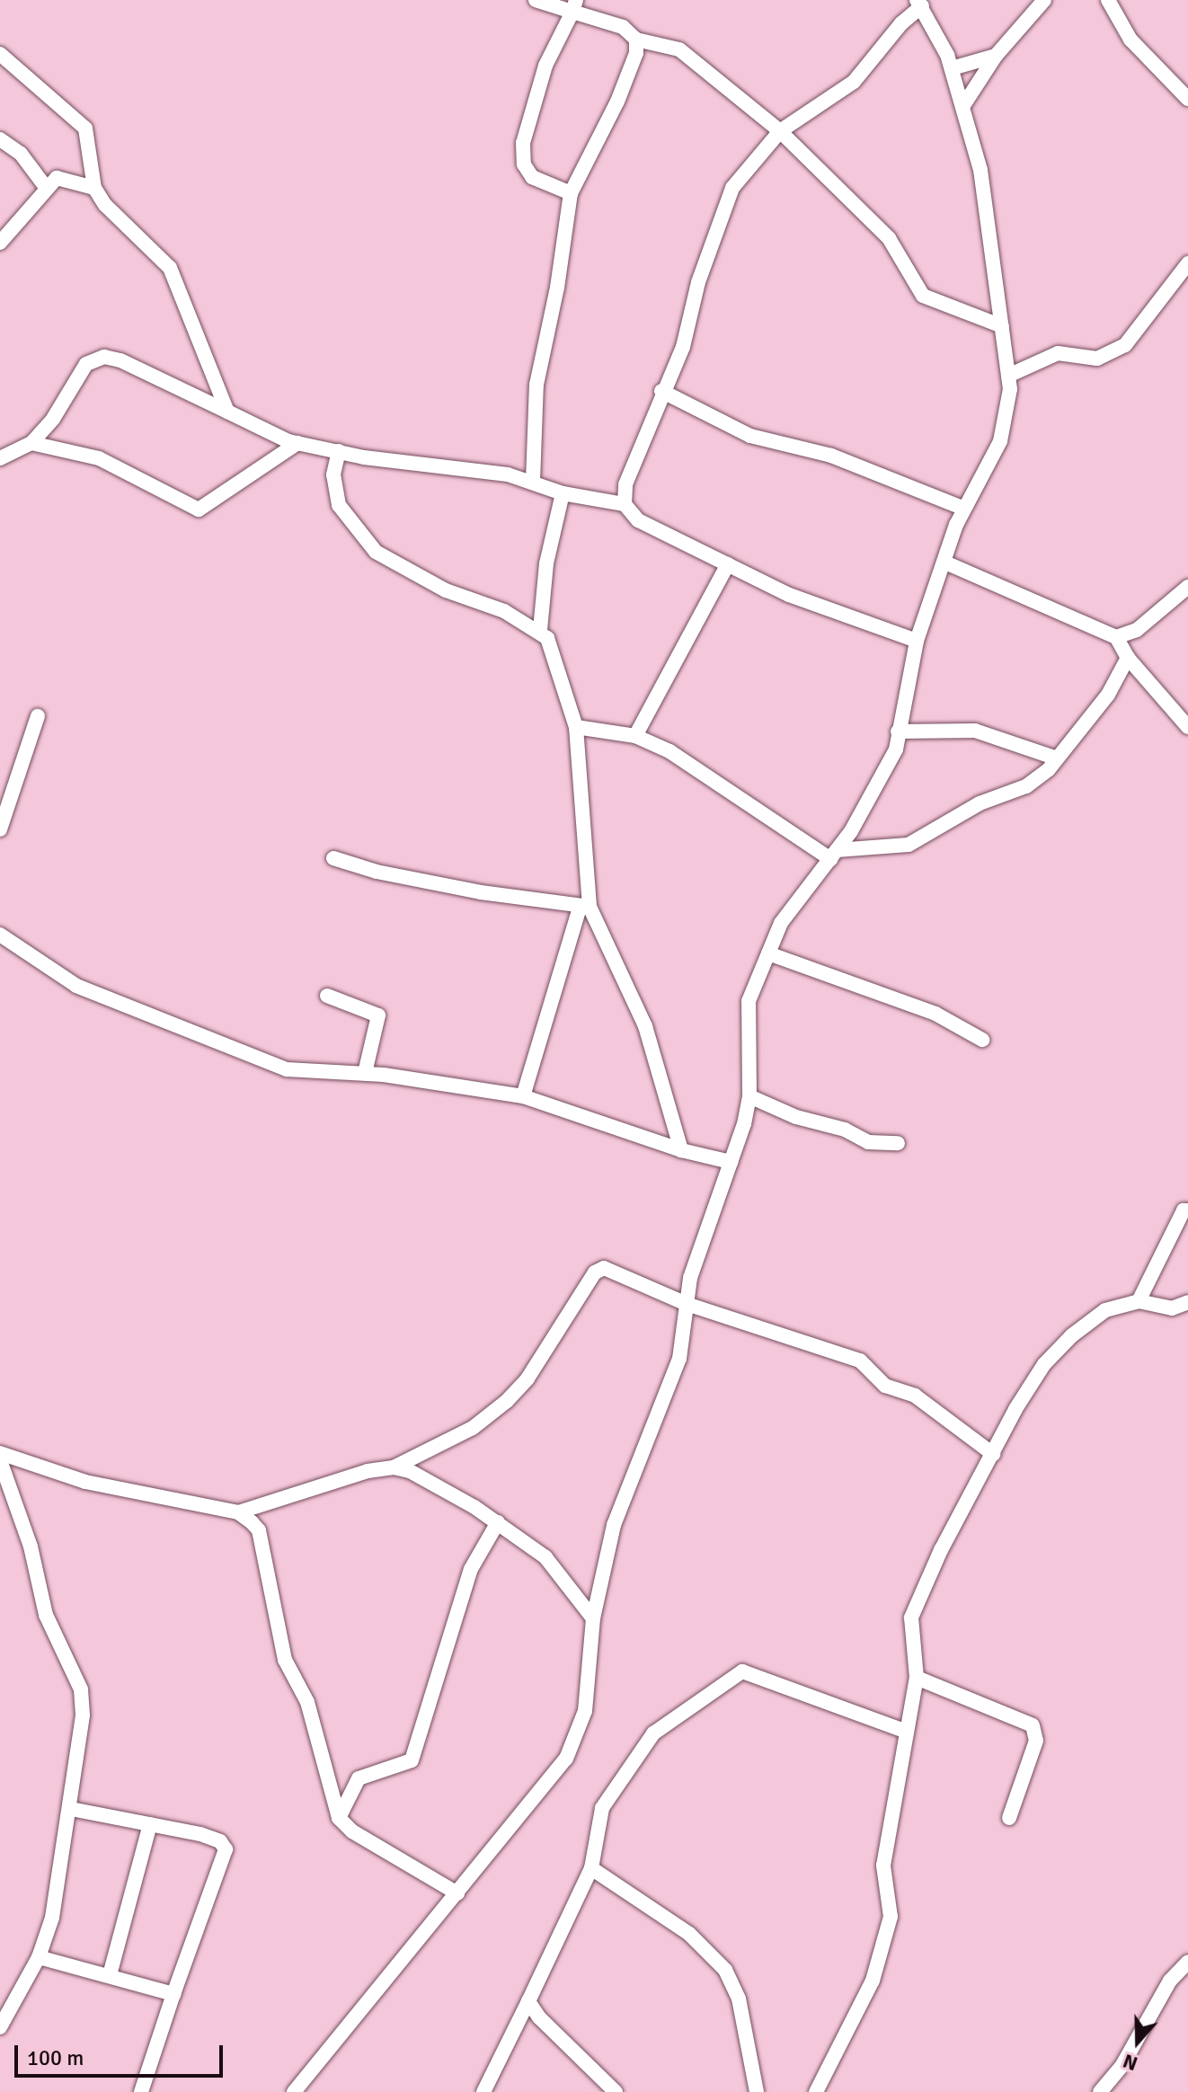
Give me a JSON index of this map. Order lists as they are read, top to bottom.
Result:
{
  "scale_bar": "100 m",
  "north": "bottom"
}
